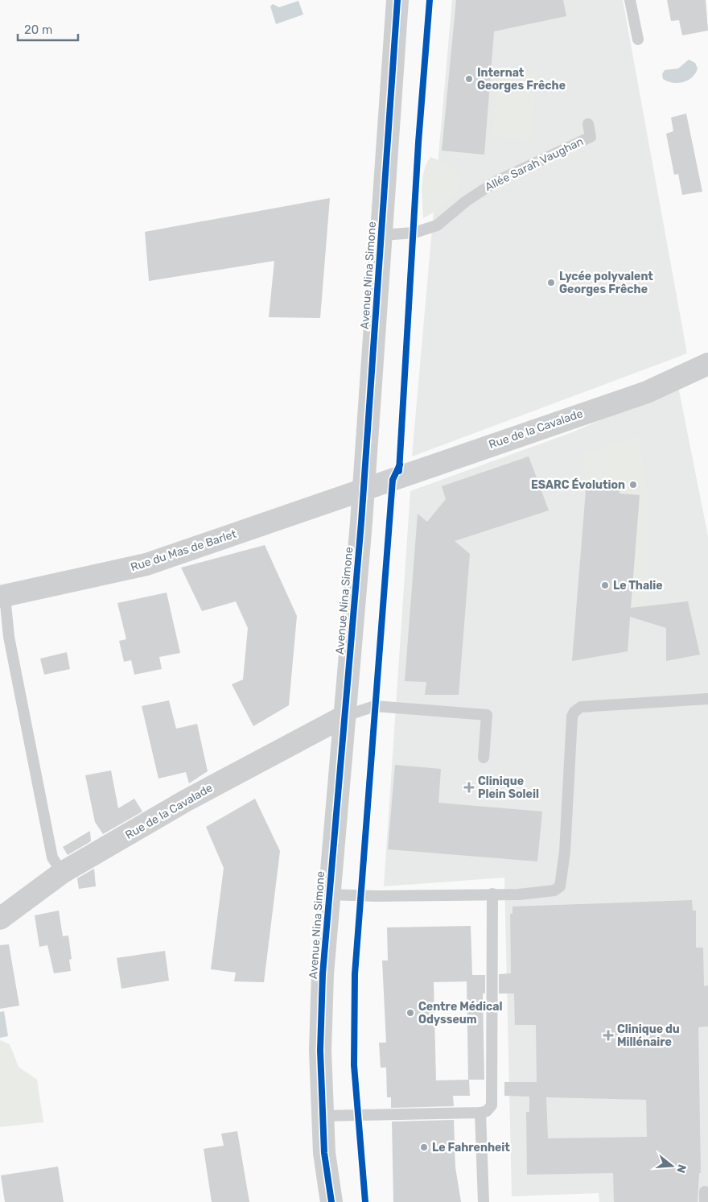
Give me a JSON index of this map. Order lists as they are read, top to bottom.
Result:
{
  "streets": {
    "street": ["Avenue Nina Simone", "Rue de la Cavalade", "Rue du Mas de Barlet"],
    "lane": ["Allée Sarah Vaughan"]
  },
  "crossings": [
    ["Allée Sarah Vaughan", "Avenue Nina Simone"],
    ["Avenue Nina Simone", "Rue de la Cavalade"],
    ["Avenue Nina Simone", "Rue du Mas de Barlet"],
    ["Rue de la Cavalade", "Rue du Mas de Barlet"]
  ],
  "places": {
    "other": [
      "Internat Georges Frêche",
      "Lycée polyvalent Georges Frêche",
      "ESARC Évolution",
      "Le Thalie",
      "Centre Médical Odysseum",
      "Le Fahrenheit"
    ],
    "health": ["Clinique Plein Soleil", "Clinique du Millénaire"]
  },
  "scale_bar": "20 m",
  "north": "right"
}
